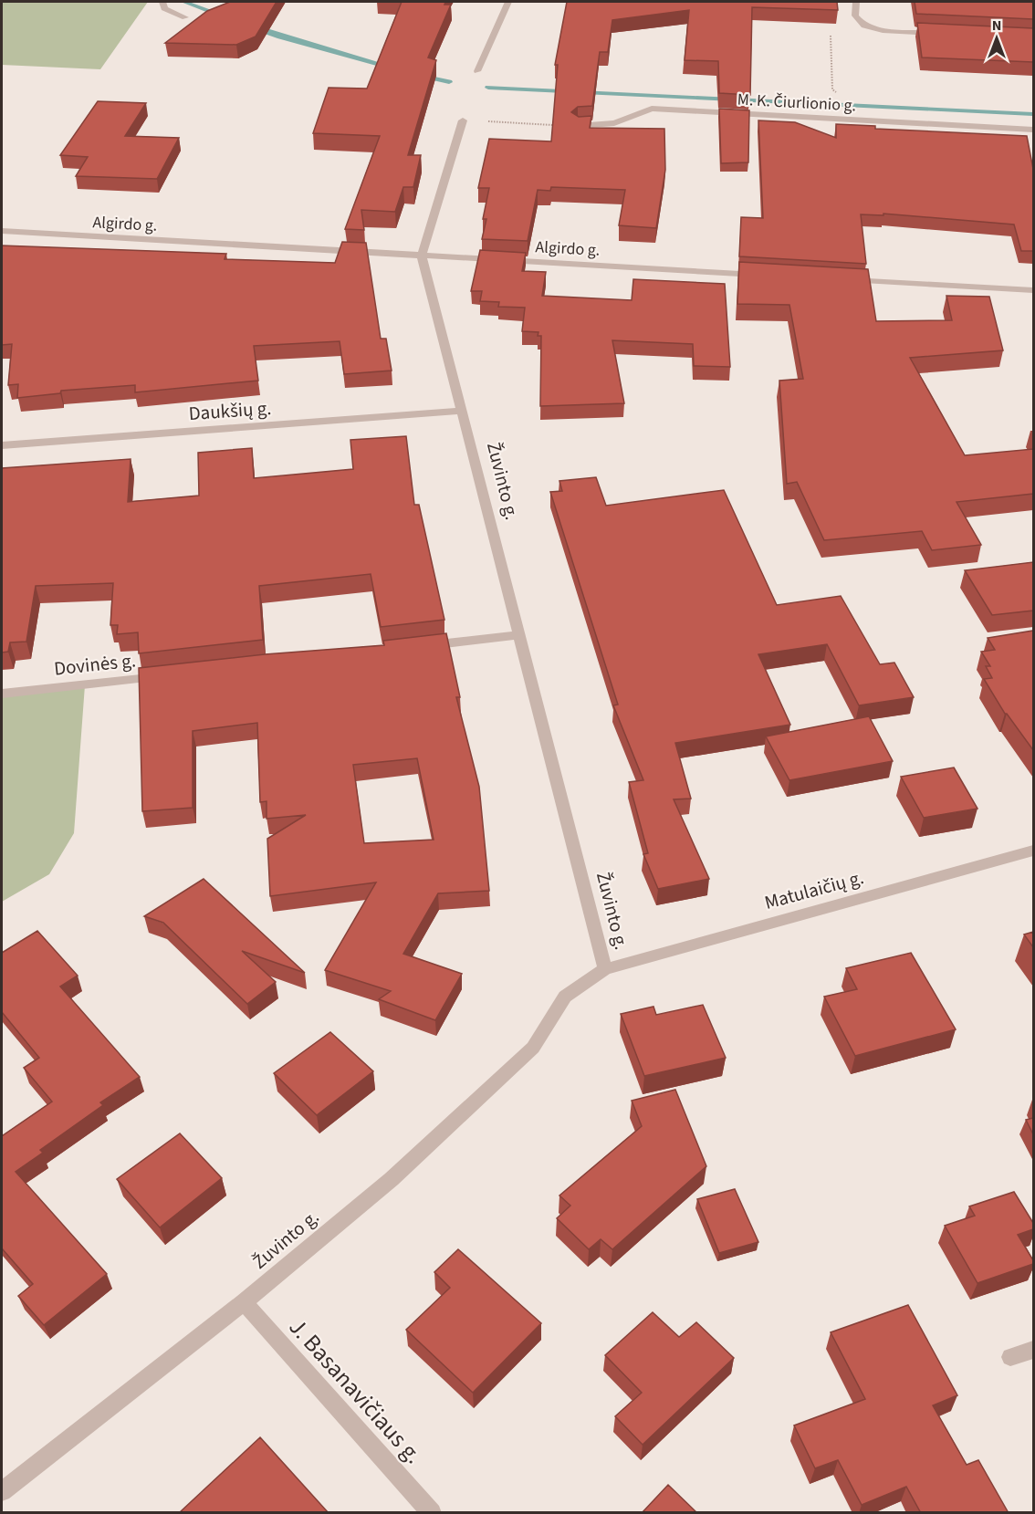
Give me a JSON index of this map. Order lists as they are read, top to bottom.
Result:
{
  "streets": {
    "street": [
      "M. K. Čiurlionio g.",
      "Algirdo g.",
      "Daukšių g.",
      "Žuvinto g.",
      "Dovinės g.",
      "Matulaičių g.",
      "J. Basanavičiaus g."
    ]
  },
  "crossings": [
    ["Algirdo g.", "Žuvinto g."],
    ["Daukšių g.", "Žuvinto g."],
    ["Žuvinto g.", "Matulaičių g."],
    ["Žuvinto g.", "J. Basanavičiaus g."]
  ],
  "north": "top"
}
